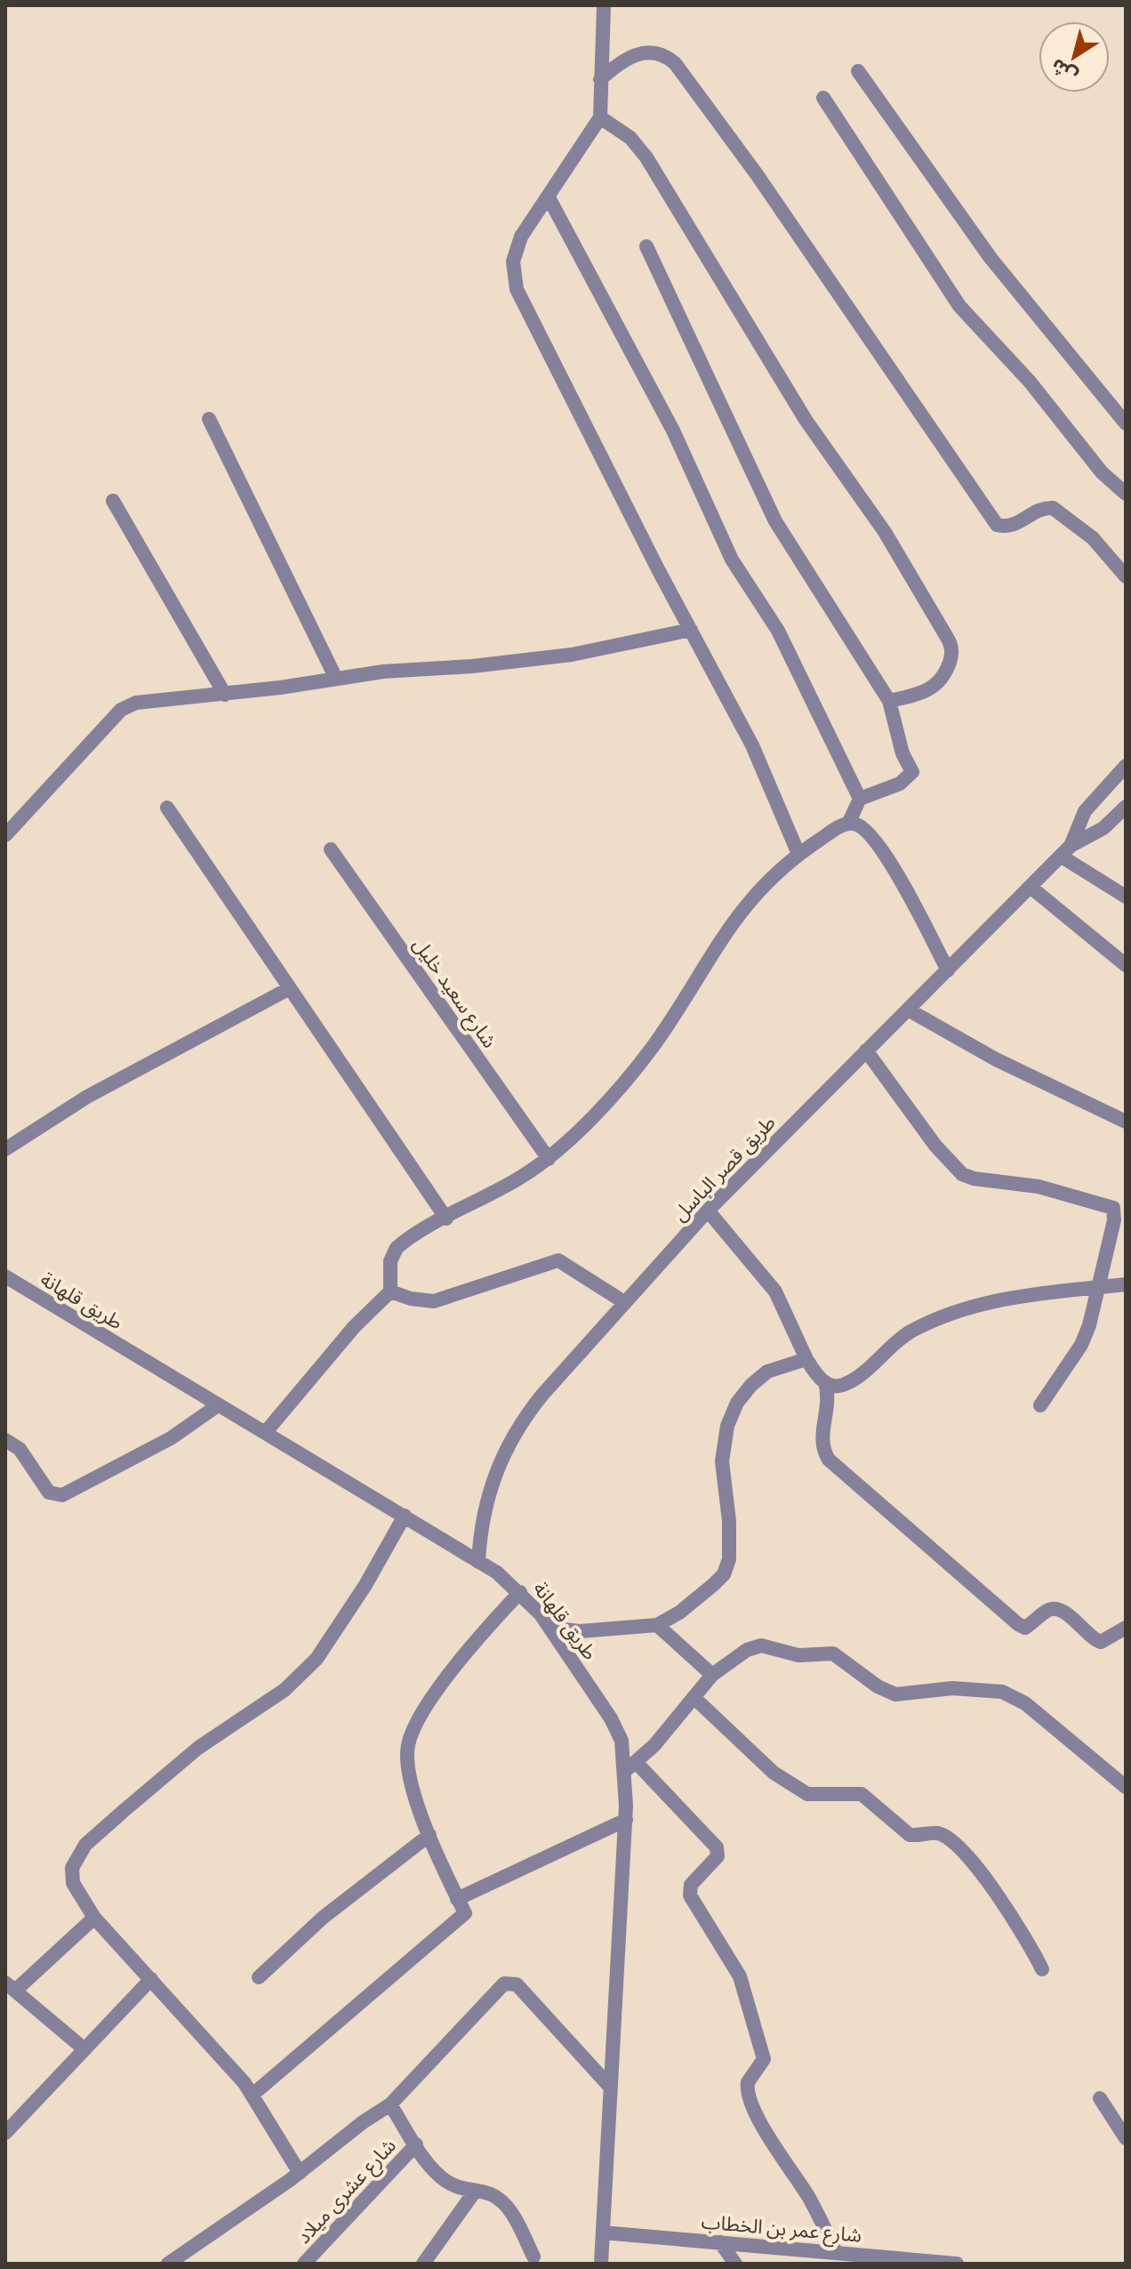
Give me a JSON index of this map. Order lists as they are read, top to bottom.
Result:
{
  "streets": {
    "street": [
      "شارع سعيد خليل",
      "طريق قصر الباسل",
      "طريق قلهانة",
      "شارع عشرى ميلاد",
      "شارع عمر بن الخطاب"
    ]
  },
  "crossings": [
    ["طريق قصر الباسل", "طريق قلهانة"],
    ["طريق قلهانة", "شارع عمر بن الخطاب"]
  ],
  "north": "bottom left"
}
